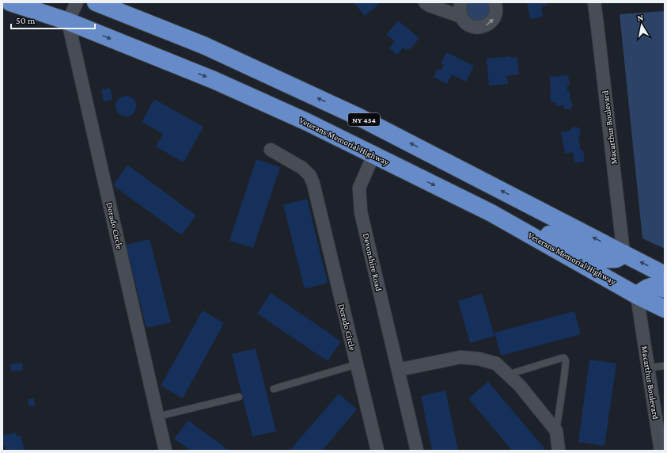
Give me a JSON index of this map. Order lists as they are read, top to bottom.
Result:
{
  "streets": {
    "highway": ["NY 454", "Veterans Memorial Highway"],
    "street": ["Macarthur Boulevard", "Dorado Circle", "Devonshire Road"]
  },
  "crossings": [
    ["NY 454", "Macarthur Boulevard"],
    ["Macarthur Boulevard", "Veterans Memorial Highway"],
    ["Veterans Memorial Highway", "Dorado Circle"],
    ["Veterans Memorial Highway", "Devonshire Road"]
  ],
  "scale_bar": "50 m",
  "north": "top"
}
